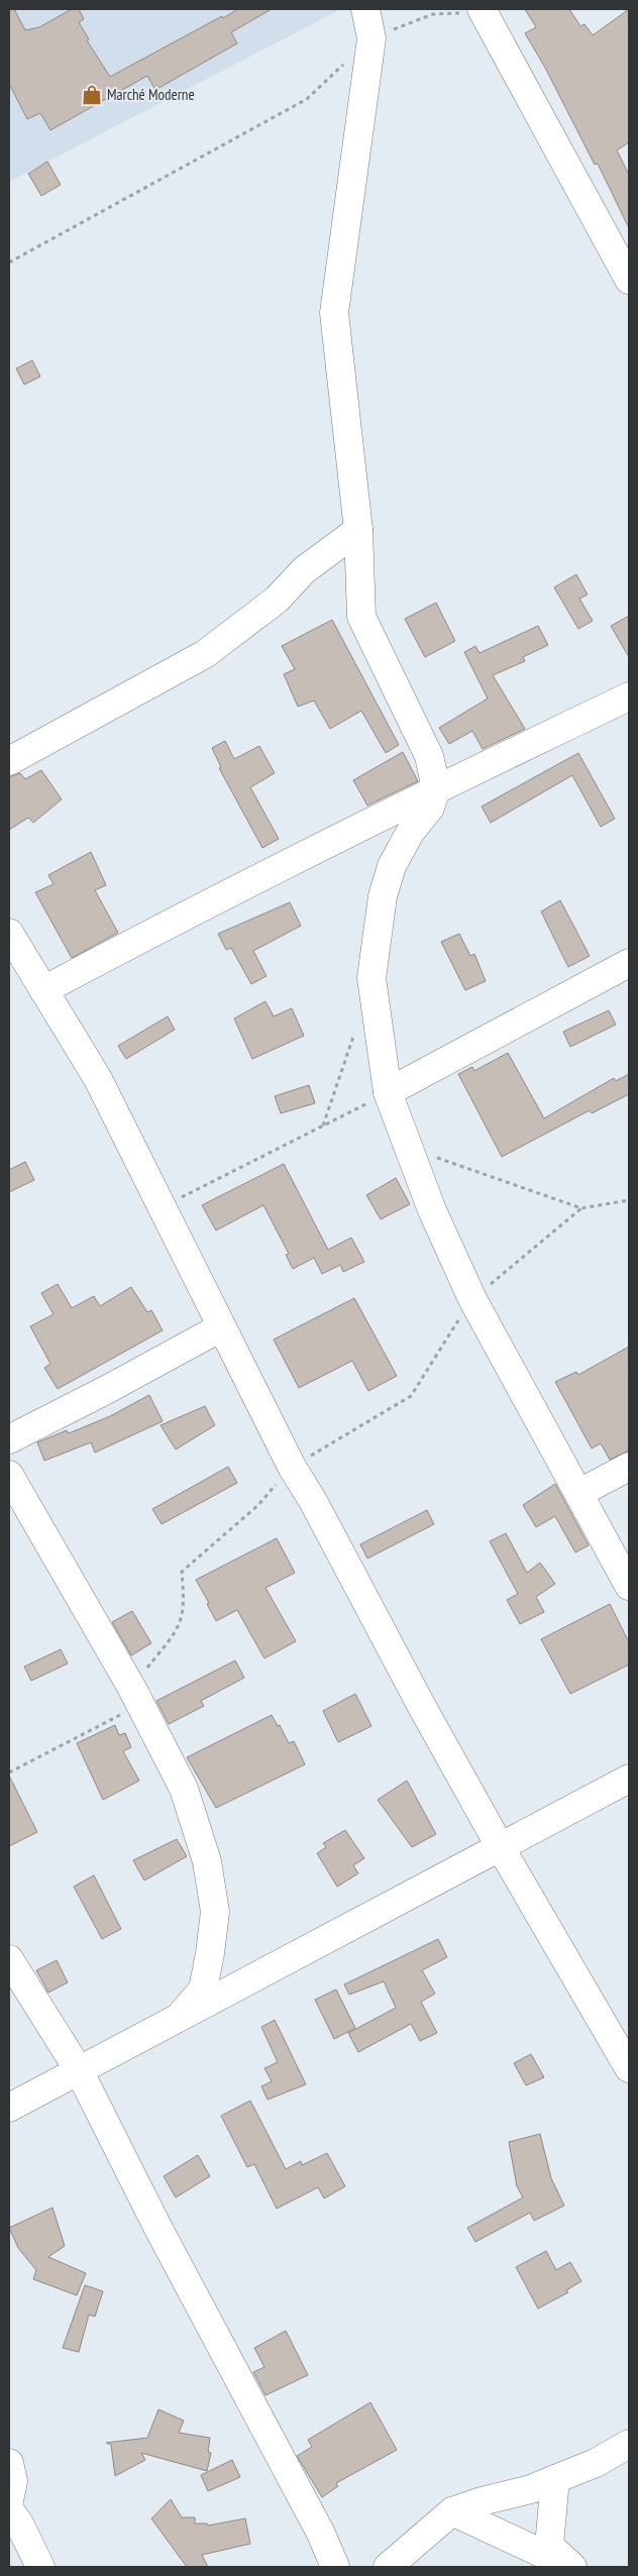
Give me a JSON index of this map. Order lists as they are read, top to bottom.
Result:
{
  "places": {
    "shop": ["Marché Moderne"]
  }
}
